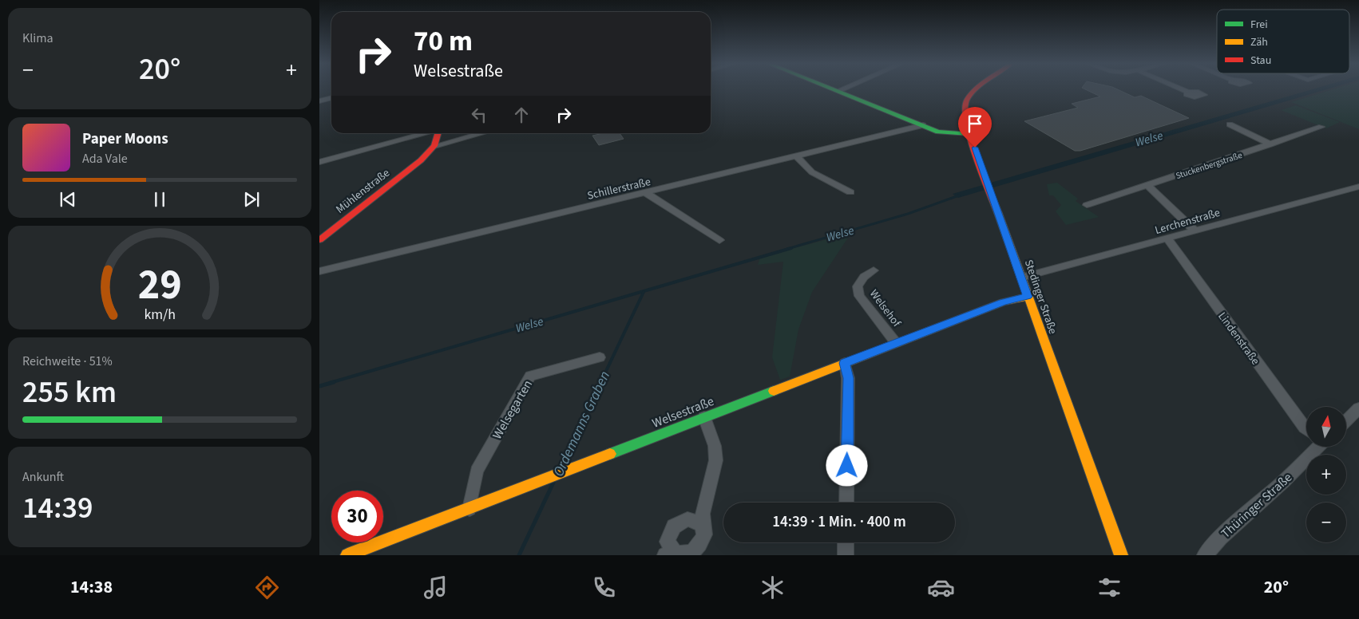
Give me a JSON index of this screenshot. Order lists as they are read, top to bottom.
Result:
{
  "streets": {
    "main road": ["Mühlenstraße", "Stedinger Straße", "Welsestraße"],
    "street": [
      "Stuckenbergstraße",
      "Schillerstraße",
      "Lerchenstraße",
      "Welsehof",
      "Lindenstraße",
      "Welsegarten",
      "Thüringer Straße"
    ]
  },
  "crossings": [
    ["Lerchenstraße", "Stedinger Straße"],
    ["Lerchenstraße", "Lindenstraße"],
    ["Stedinger Straße", "Welsestraße"],
    ["Welsehof", "Welsestraße"],
    ["Welsegarten", "Welsestraße"]
  ],
  "water": ["Welse", "Ordemanns Graben"],
  "legend": ["Frei", "Zäh", "Stau"],
  "north": "top",
  "page": {
    "tile": [
      "Klima",
      ["Reichweite · 51%", "255 km"],
      ["Ankunft", "14:39"]
    ],
    "turn": ["70 m", "Welsestraße"],
    "heat": ["−", "20°", "+"],
    "song": ["Paper Moons", "Ada Vale"],
    "map_buttons": ["+", "−"],
    "limit": "30",
    "trip": "14:39 · 1 Min. · 400 m",
    "tabs": ["14:38", "20°"],
    "gauge": ["29", "km/h"]
  }
}
